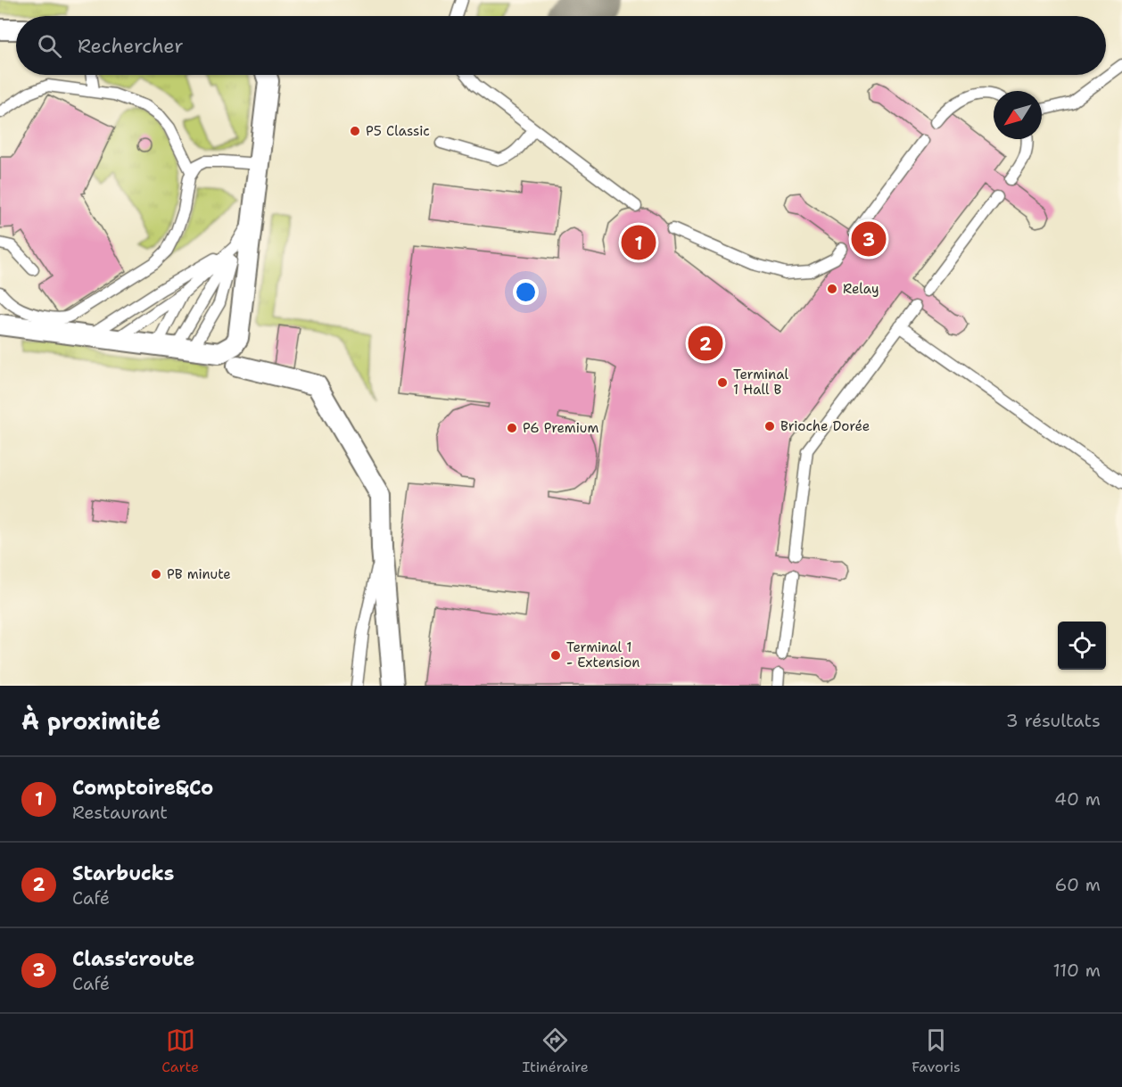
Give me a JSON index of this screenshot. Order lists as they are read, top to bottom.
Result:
{
  "places": [
    "P5 Classic",
    "Relay",
    "Terminal 1 Hall B",
    "Brioche Dorée",
    "P6 Premium",
    "PB minute",
    "Terminal 1 - Extension"
  ],
  "north": "bottom left",
  "page": {
    "search": "Rechercher",
    "pins": ["3", "1", "2"],
    "heading": ["À proximité", "3 résultats"],
    "list": [
      {
        "mark": "1",
        "name": "Comptoire&Co",
        "note": "Restaurant",
        "value": "40 m"
      },
      {
        "mark": "2",
        "name": "Starbucks",
        "note": "Café",
        "value": "60 m"
      },
      {
        "mark": "3",
        "name": "Class'croute",
        "note": "Café",
        "value": "110 m"
      }
    ],
    "nav": ["Carte", "Itinéraire", "Favoris"]
  }
}
